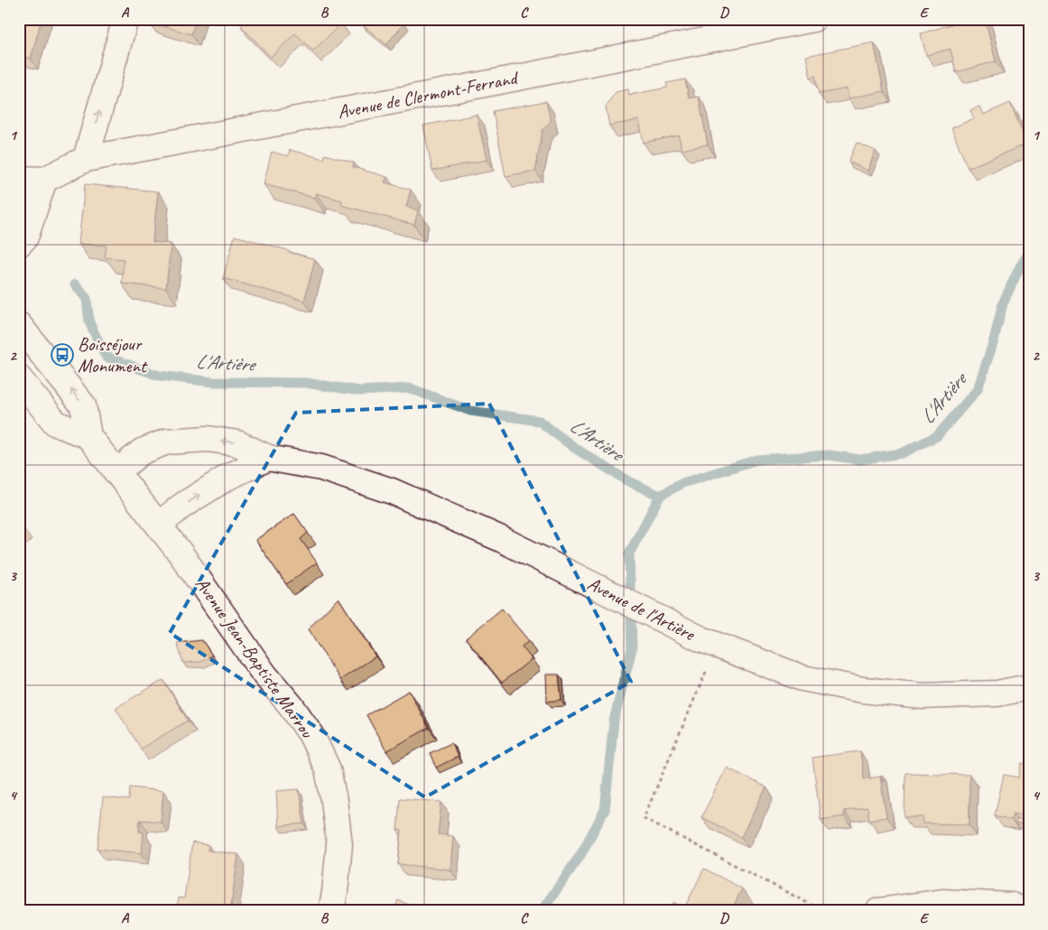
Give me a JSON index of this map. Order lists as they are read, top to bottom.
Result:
{
  "streets": {
    "street": ["Avenue de Clermont-Ferrand", "Avenue de l'Artière", "Avenue Jean-Baptiste Marrou"]
  },
  "crossings": [
    ["Avenue de l'Artière", "Avenue Jean-Baptiste Marrou"]
  ],
  "water": ["L'Artière"],
  "places": {
    "bus stop": ["Boisséjour Monument"]
  },
  "grid": {
    "columns": [
      "A",
      "B",
      "C",
      "D",
      "E"
    ],
    "rows": [
      "1",
      "2",
      "3",
      "4"
    ]
  }
}
